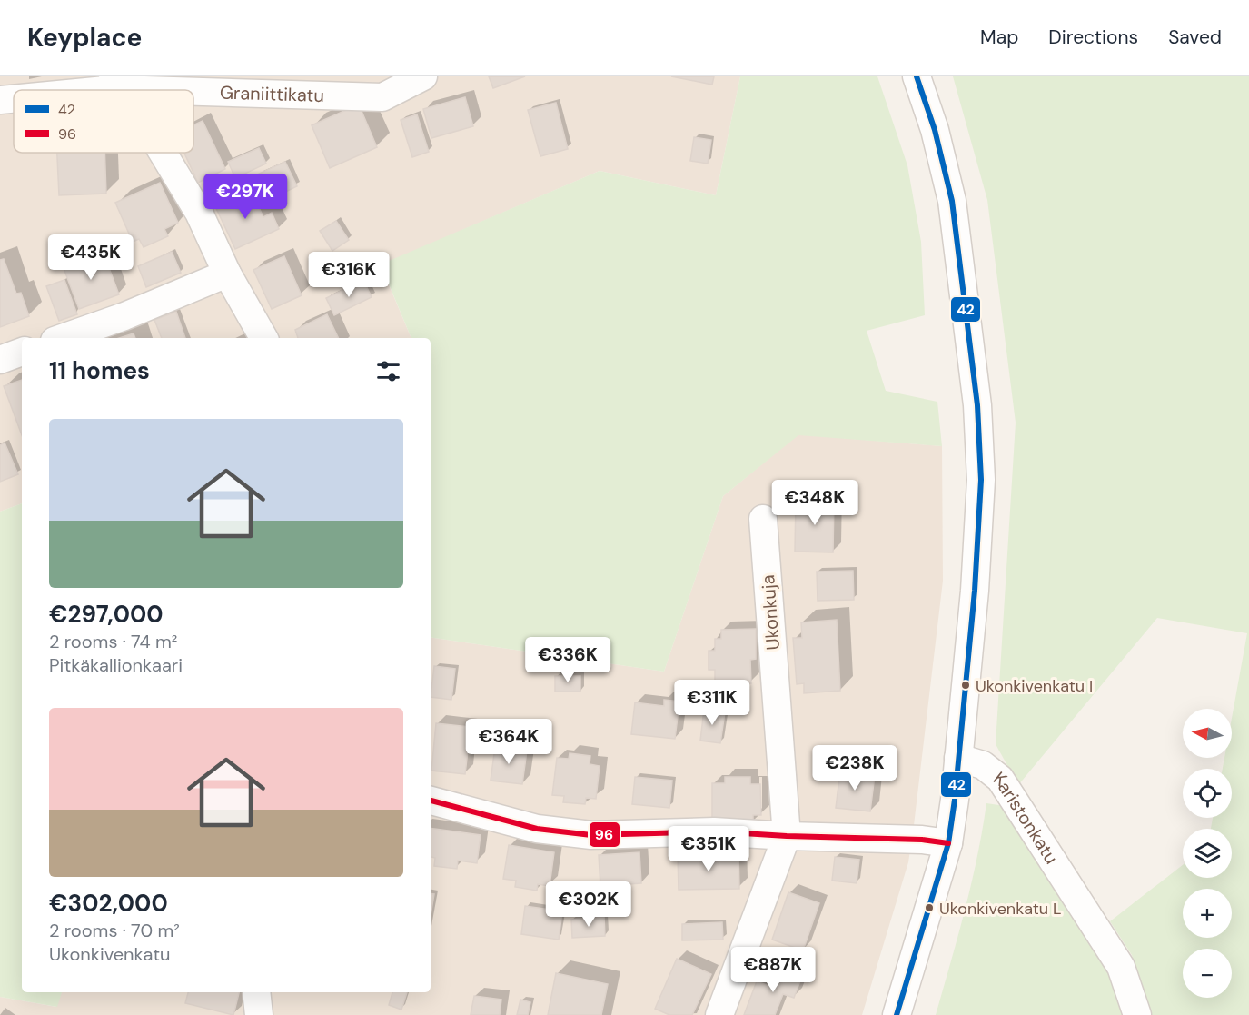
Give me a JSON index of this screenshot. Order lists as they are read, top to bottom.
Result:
{
  "streets": {
    "street": ["Graniittikatu", "Ukonkuja", "Karistonkatu"]
  },
  "places": ["Ukonkivenkatu I", "Ukonkivenkatu L"],
  "lines": ["transit line 42", "transit line 96"],
  "legend": ["42", "96"],
  "north": "left",
  "page": {
    "header": "Keyplace",
    "nav": ["Map", "Directions", "Saved"],
    "price": [
      "€297K",
      "€435K",
      "€316K",
      "€348K",
      "€336K",
      "€311K",
      "€364K",
      "€238K",
      "€351K",
      "€302K",
      "€887K"
    ],
    "heading": "11 homes",
    "list": [
      {
        "name": "€297,000",
        "note": "2 rooms · 74 m² · Pitkäkallionkaari"
      },
      {
        "name": "€302,000",
        "note": "2 rooms · 70 m² · Ukonkivenkatu"
      }
    ],
    "map_buttons": ["+", "−"]
  }
}
